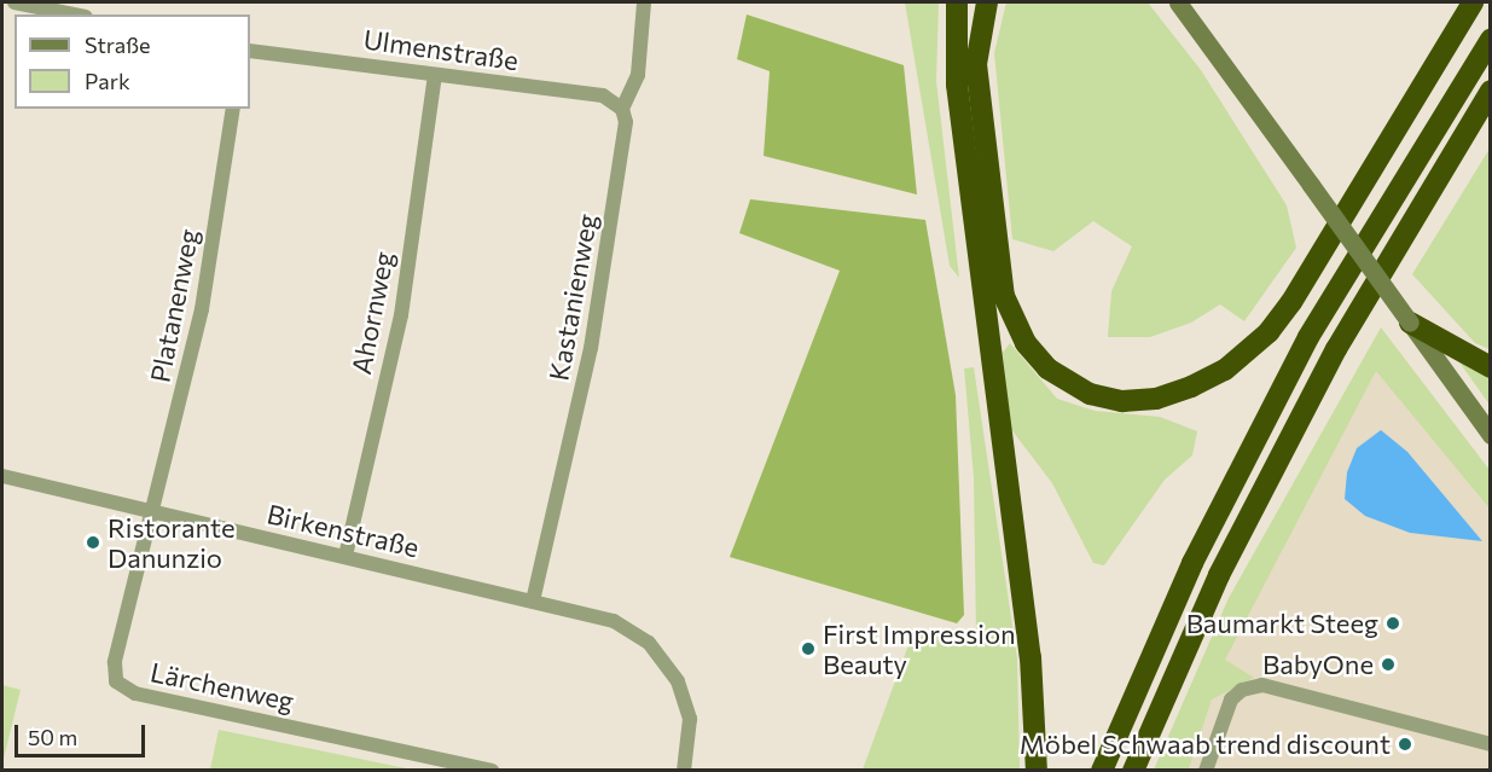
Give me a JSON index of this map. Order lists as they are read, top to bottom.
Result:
{
  "streets": {
    "street": [
      "Ulmenstraße",
      "Kastanienweg",
      "Platanenweg",
      "Ahornweg",
      "Birkenstraße",
      "Lärchenweg"
    ]
  },
  "crossings": [
    ["Ulmenstraße", "Kastanienweg"],
    ["Ulmenstraße", "Ahornweg"],
    ["Kastanienweg", "Birkenstraße"],
    ["Platanenweg", "Birkenstraße"],
    ["Platanenweg", "Lärchenweg"],
    ["Ahornweg", "Birkenstraße"],
    ["Birkenstraße", "Lärchenweg"]
  ],
  "places": [
    "Ristorante Danunzio",
    "Baumarkt Steeg",
    "First Impression Beauty",
    "BabyOne",
    "Möbel Schwaab trend discount"
  ],
  "legend": ["Straße", "Park"],
  "scale_bar": "50 m"
}
